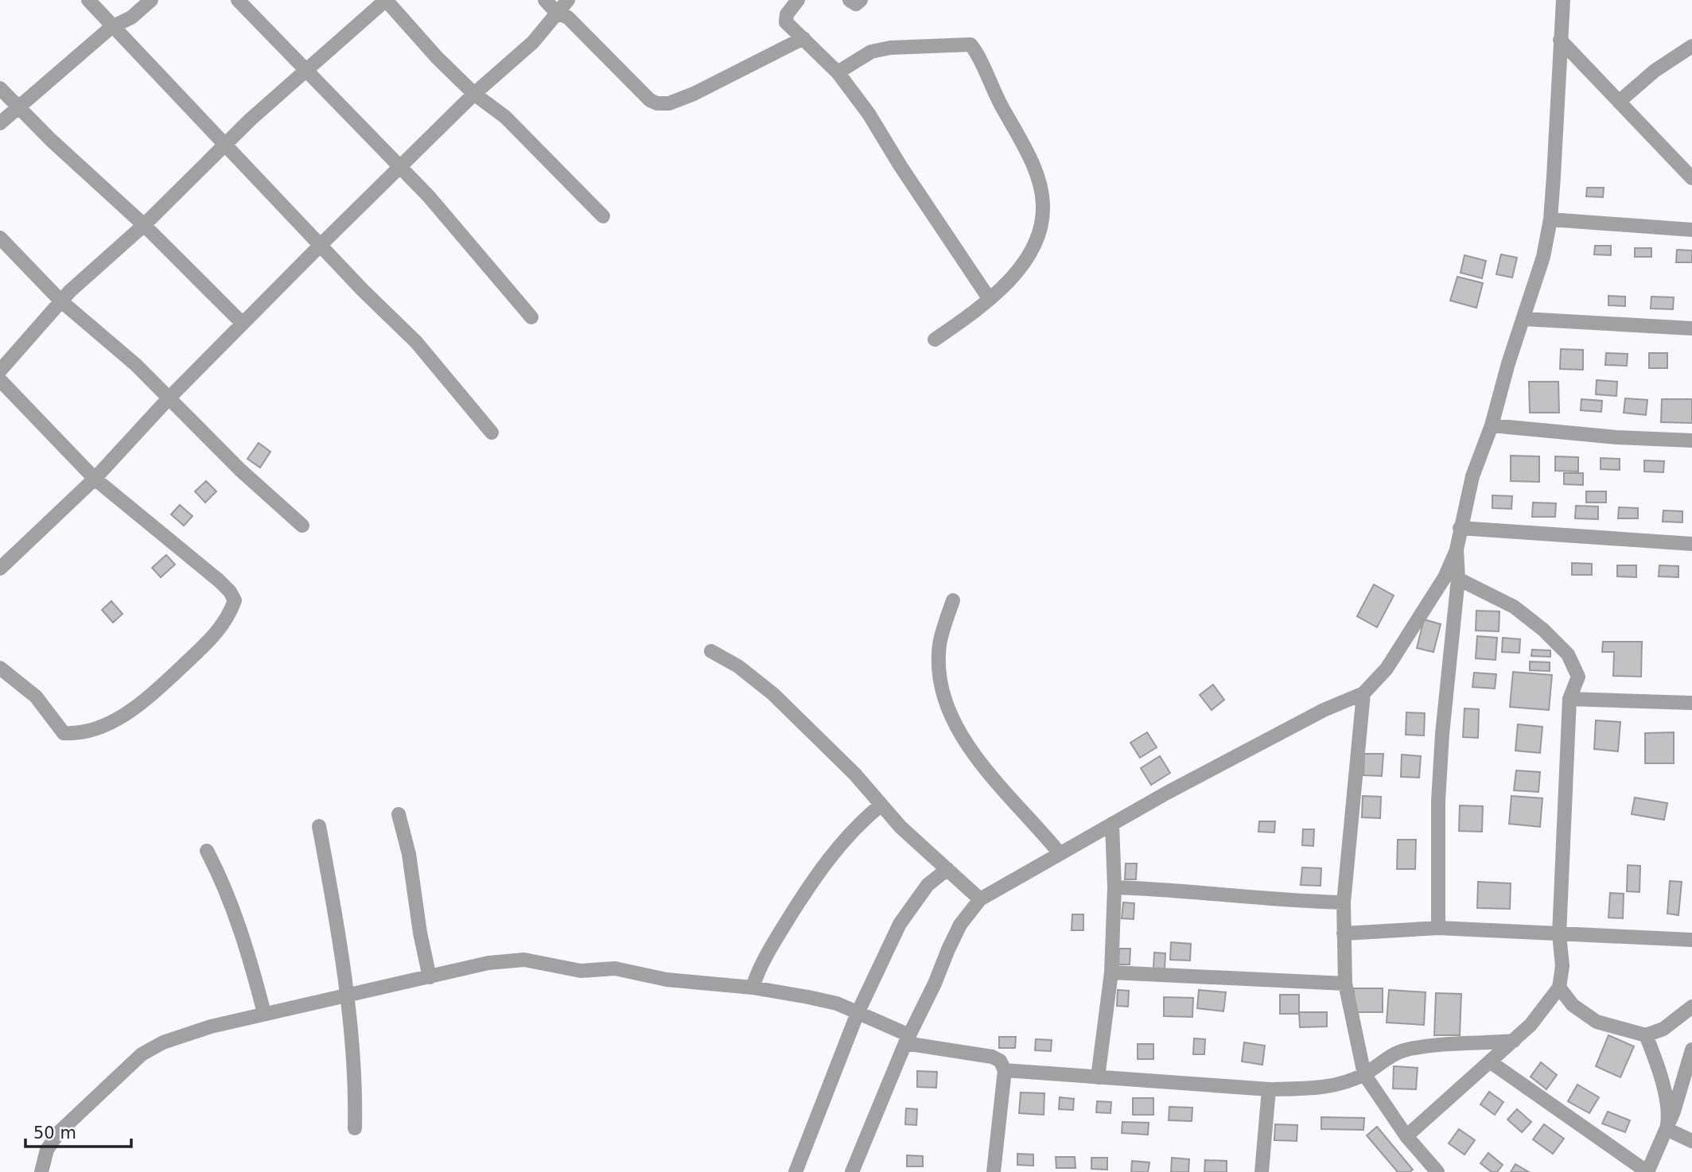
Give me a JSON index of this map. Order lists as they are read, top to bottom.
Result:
{
  "scale_bar": "50 m"
}
